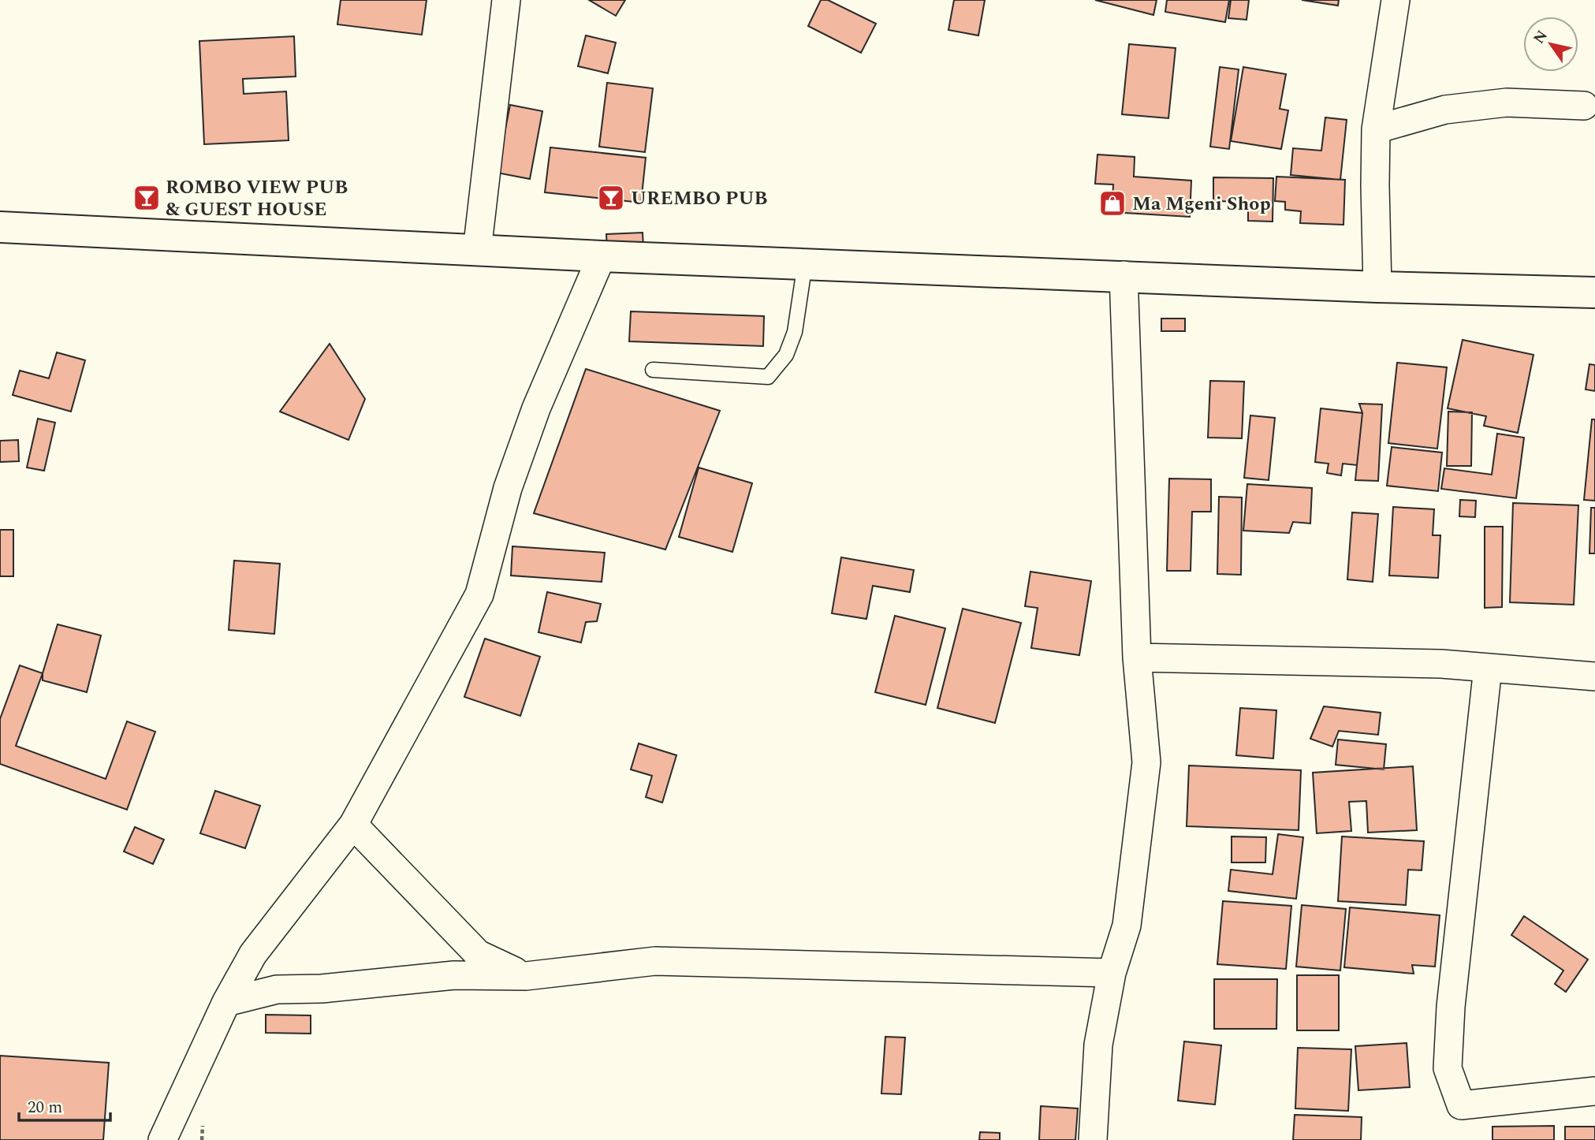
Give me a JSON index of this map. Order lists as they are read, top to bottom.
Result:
{
  "places": {
    "bar": ["ROMBO VIEW PUB & GUEST HOUSE", "UREMBO PUB"],
    "shop": ["Ma Mgeni Shop"]
  },
  "scale_bar": "20 m",
  "north": "top left"
}
